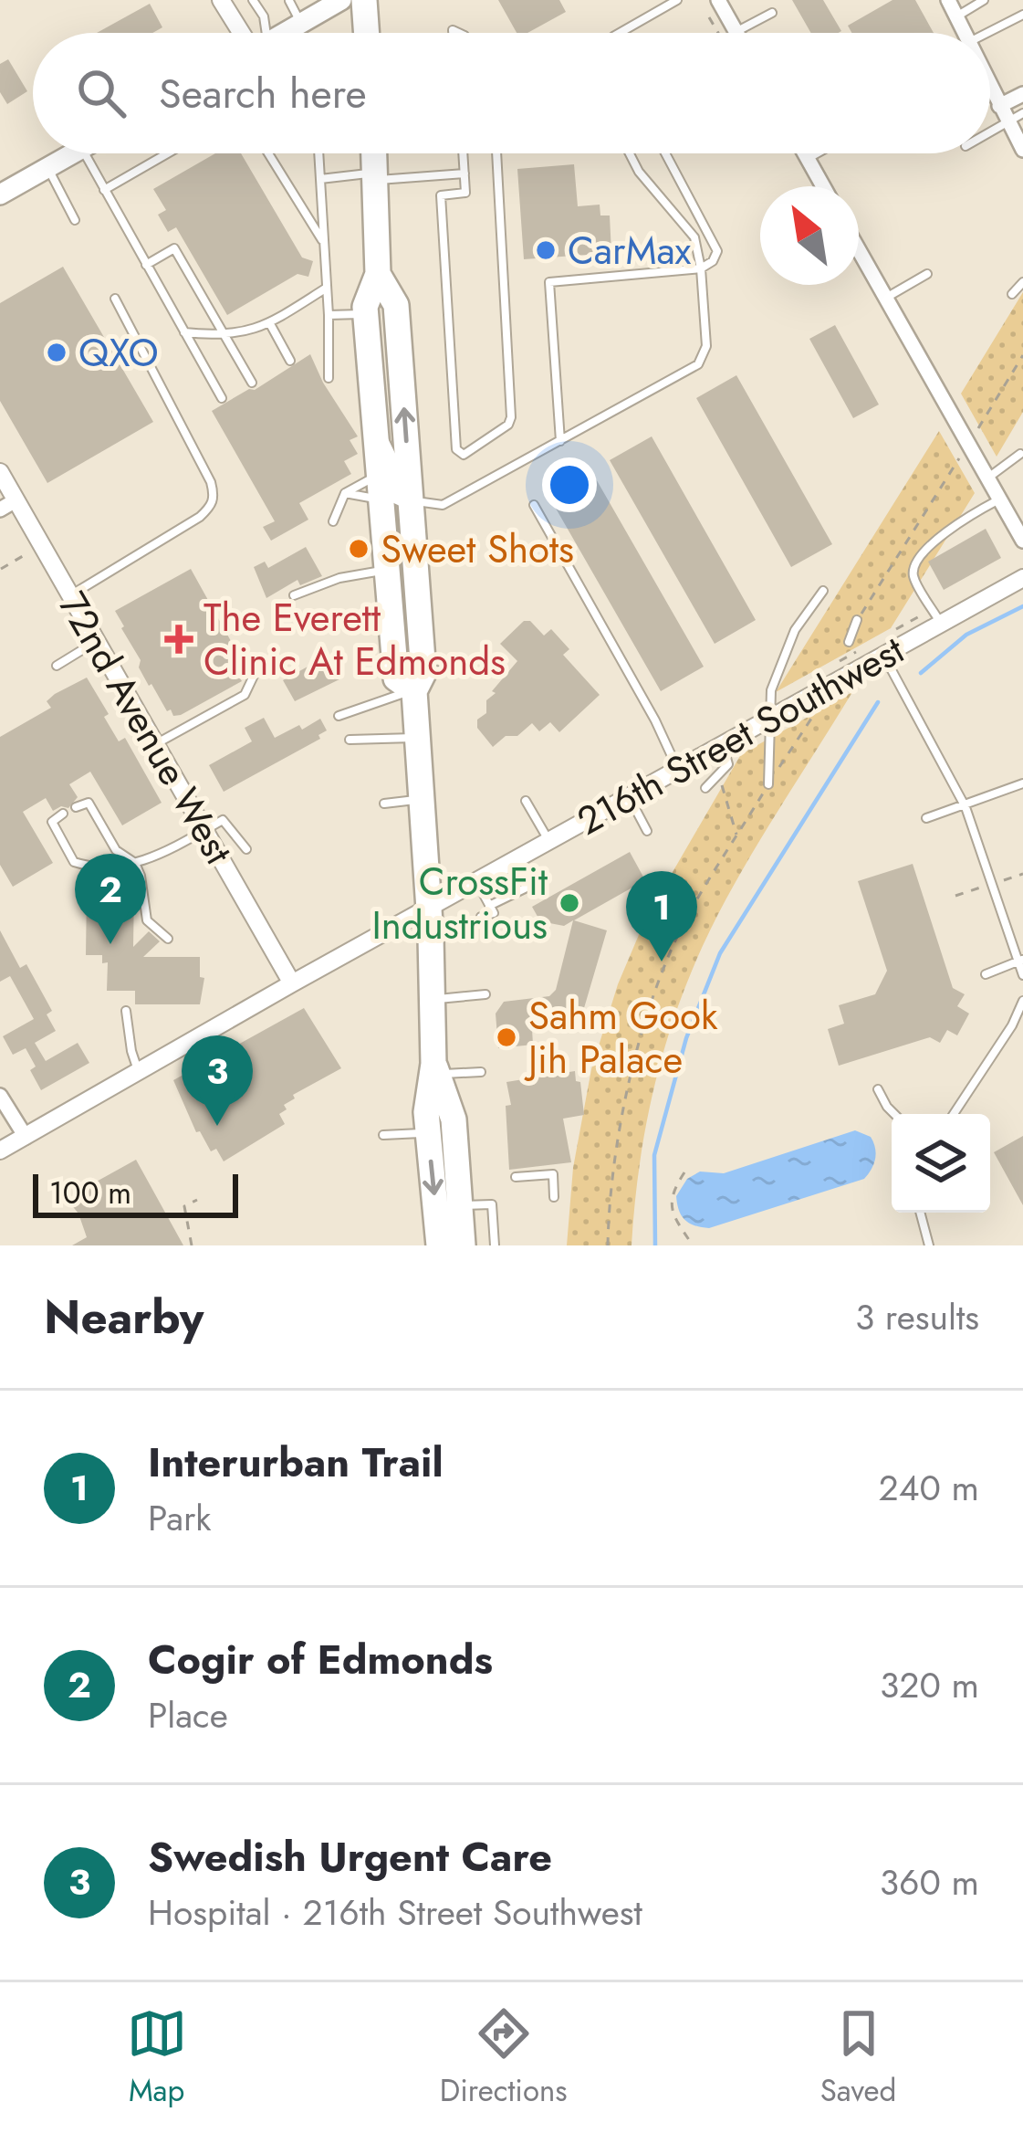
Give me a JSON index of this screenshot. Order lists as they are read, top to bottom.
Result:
{
  "streets": {
    "street": ["72nd Avenue West", "216th Street Southwest"]
  },
  "crossings": [
    ["72nd Avenue West", "216th Street Southwest"]
  ],
  "places": {
    "other": [
      "CarMax",
      "QXO",
      "Sweet Shots",
      "CrossFit Industrious",
      "Sahm Gook Jih Palace"
    ],
    "health": ["The Everett Clinic At Edmonds"]
  },
  "scale_bar": "100 m",
  "north": "top left",
  "page": {
    "search": "Search here",
    "pins": ["2", "1", "3"],
    "scale": "100 m",
    "heading": ["Nearby", "3 results"],
    "list": [
      {
        "mark": "1",
        "name": "Interurban Trail",
        "note": "Park",
        "value": "240 m"
      },
      {
        "mark": "2",
        "name": "Cogir of Edmonds",
        "note": "Place",
        "value": "320 m"
      },
      {
        "mark": "3",
        "name": "Swedish Urgent Care",
        "note": "Hospital · 216th Street Southwest",
        "value": "360 m"
      }
    ],
    "nav": ["Map", "Directions", "Saved"]
  }
}
